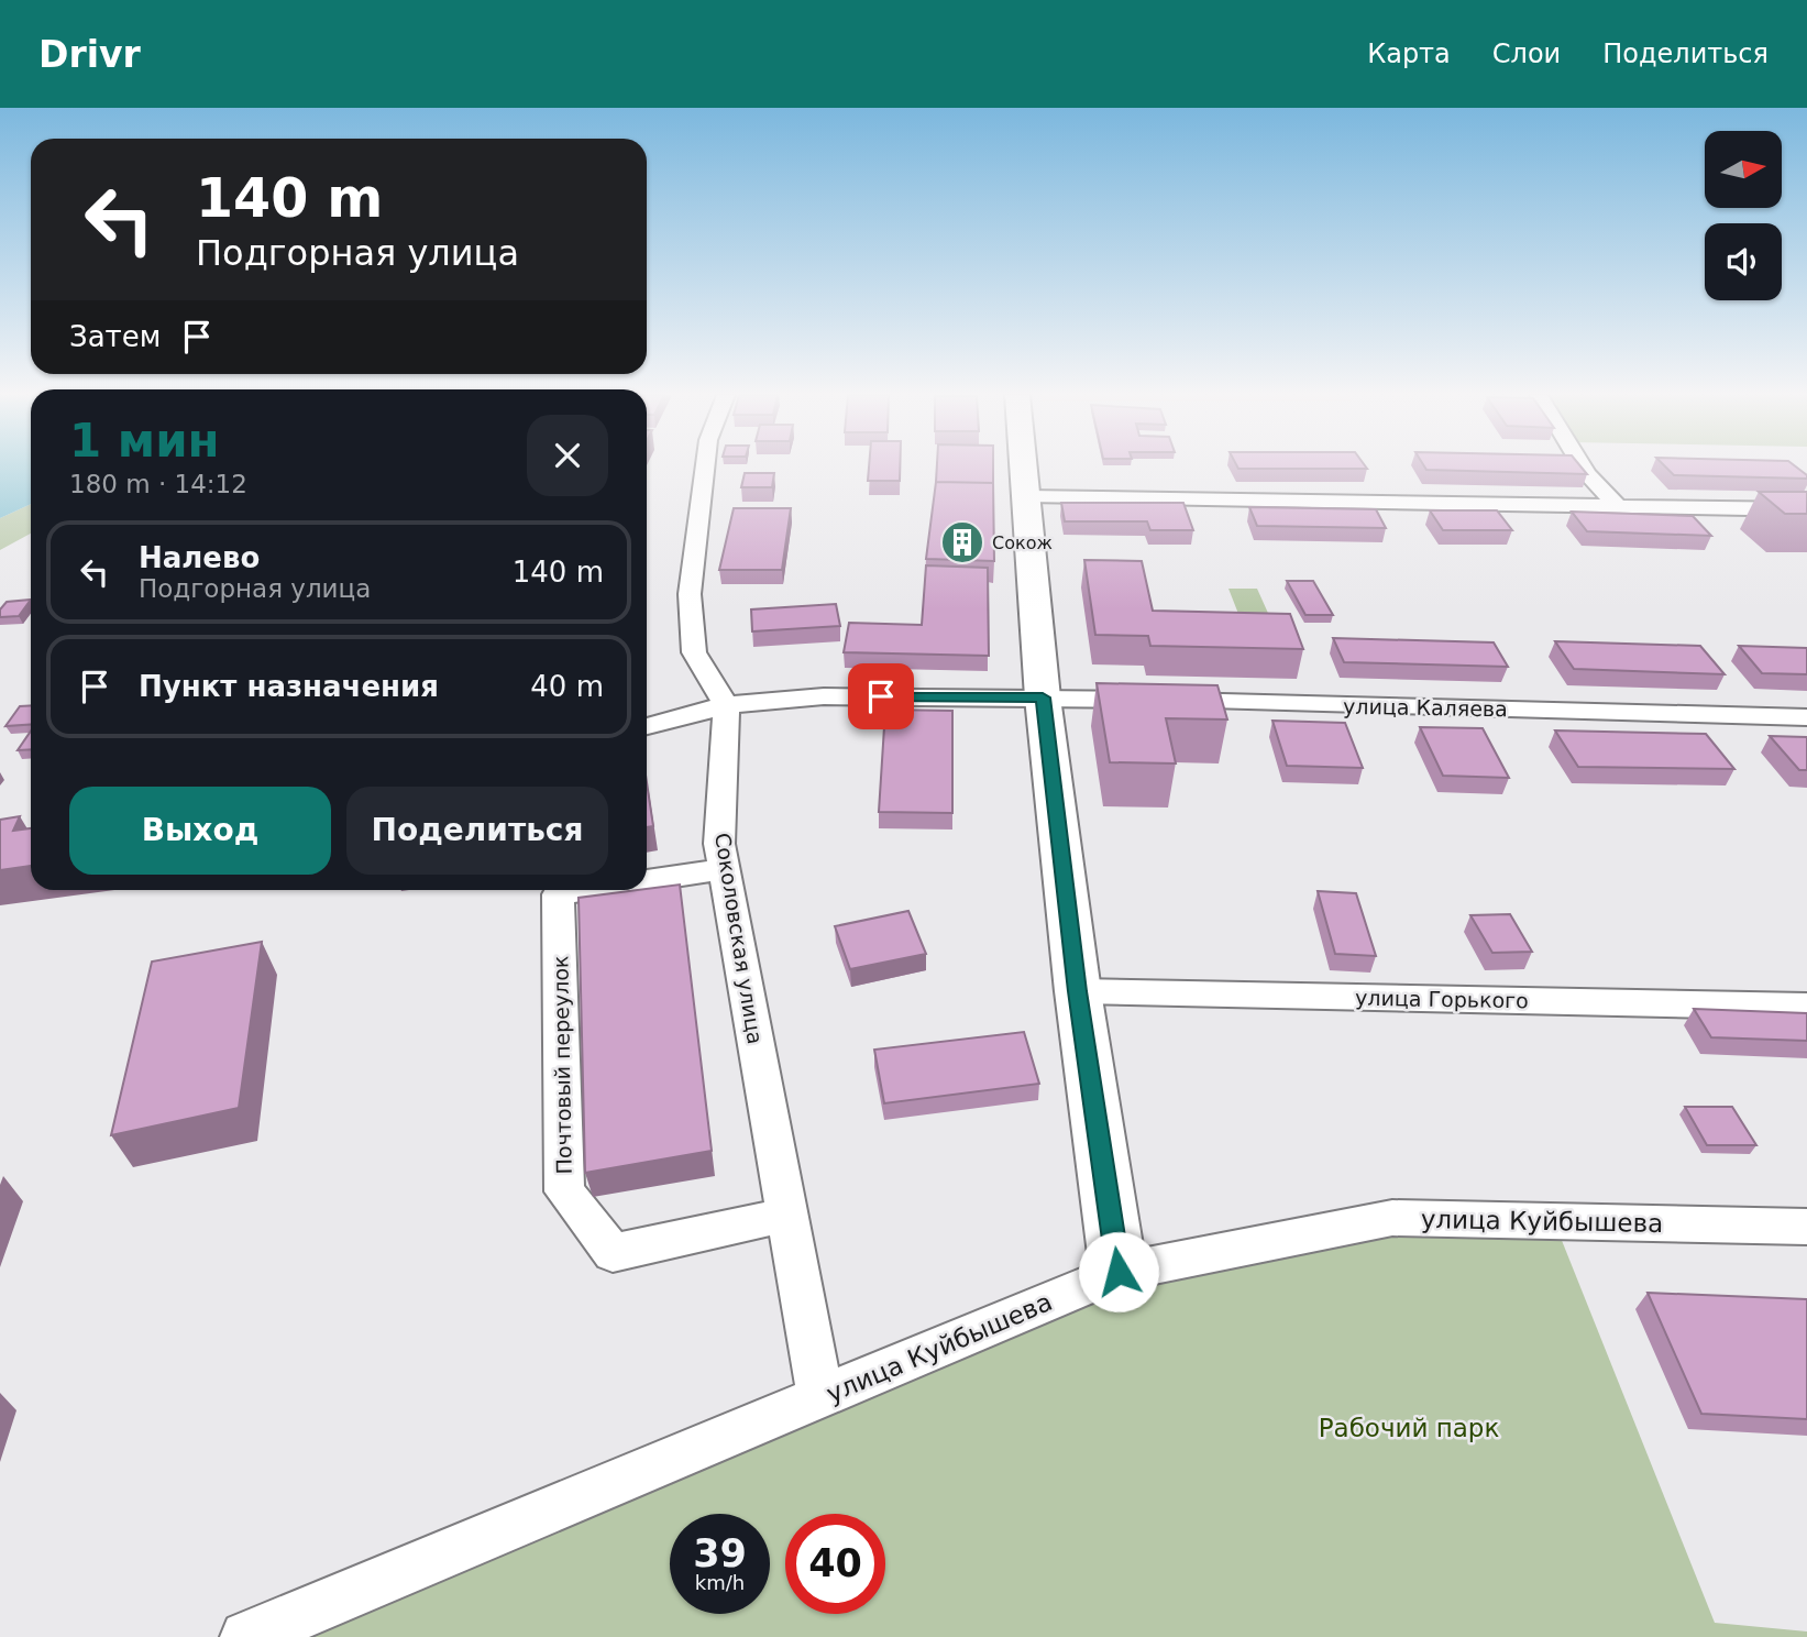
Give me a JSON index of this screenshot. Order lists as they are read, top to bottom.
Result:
{
  "streets": {
    "street": [
      "улица Каляева",
      "Соколовская улица",
      "улица Горького",
      "Почтовый переулок",
      "улица Куйбышева"
    ]
  },
  "crossings": [
    ["улица Каляева", "Соколовская улица"],
    ["Соколовская улица", "Почтовый переулок"],
    ["Соколовская улица", "улица Куйбышева"]
  ],
  "parks": ["Рабочий парк"],
  "places": {
    "building": ["Сокож"]
  },
  "north": "right",
  "page": {
    "header": "Drivr",
    "nav": ["Карта", "Слои", "Поделиться"],
    "turn": ["140 m", "Подгорная улица"],
    "then": "Затем",
    "heading": ["1 мин", "180 m · 14:12"],
    "list": [
      {
        "name": "Налево",
        "note": "Подгорная улица",
        "value": "140 m"
      },
      {
        "name": "Пункт назначения",
        "value": "40 m"
      }
    ],
    "buttons": ["Выход", "Поделиться"],
    "speed": "39 km/h",
    "limit": "40"
  }
}
